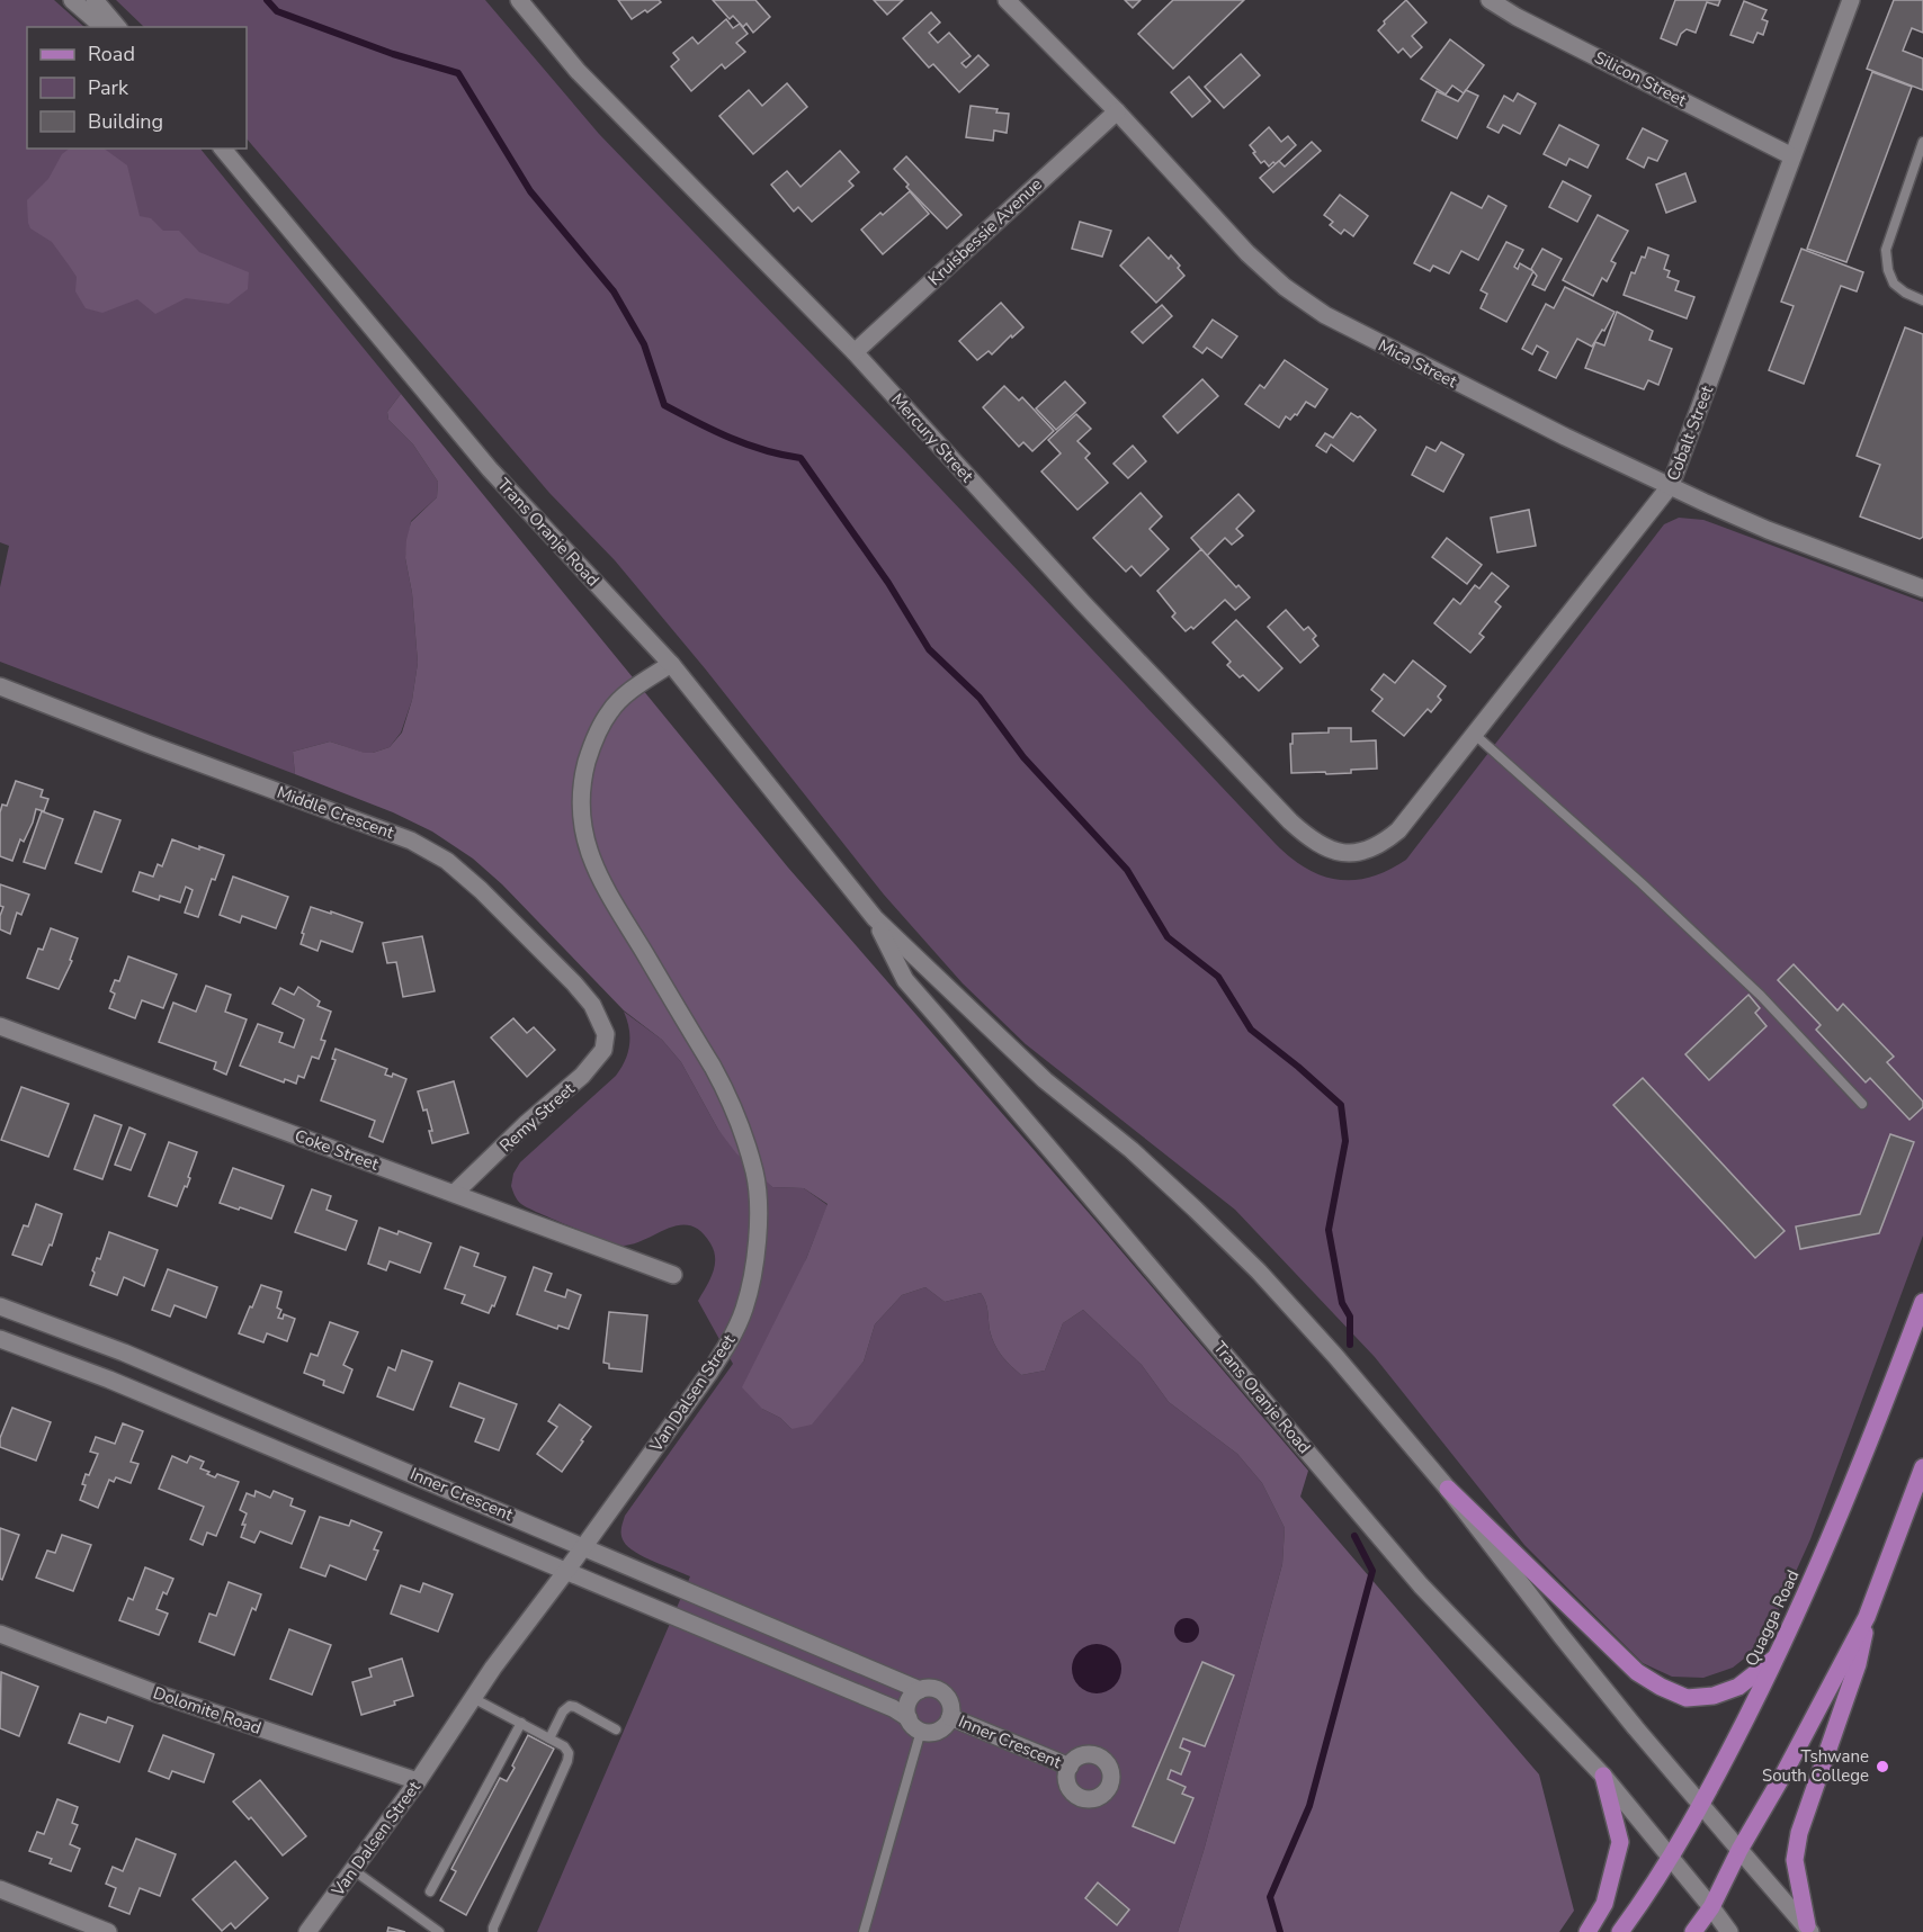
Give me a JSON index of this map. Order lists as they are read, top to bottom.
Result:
{
  "streets": {
    "main road": ["Quagga Road"],
    "street": [
      "Silicon Street",
      "Kruisbessie Avenue",
      "Mica Street",
      "Cobalt Street",
      "Mercury Street",
      "Trans Oranje Road",
      "Middle Crescent",
      "Remy Street",
      "Coke Street",
      "Van Dalsen Street",
      "Inner Crescent",
      "Dolomite Road"
    ]
  },
  "crossings": [
    ["Silicon Street", "Cobalt Street"],
    ["Kruisbessie Avenue", "Mica Street"],
    ["Kruisbessie Avenue", "Mercury Street"],
    ["Mica Street", "Cobalt Street"],
    ["Cobalt Street", "Mercury Street"],
    ["Trans Oranje Road", "Van Dalsen Street"],
    ["Trans Oranje Road", "Quagga Road"],
    ["Middle Crescent", "Remy Street"],
    ["Remy Street", "Coke Street"],
    ["Van Dalsen Street", "Inner Crescent"],
    ["Van Dalsen Street", "Dolomite Road"]
  ],
  "places": ["Tshwane South College"],
  "legend": ["Road", "Park", "Building"]
}
